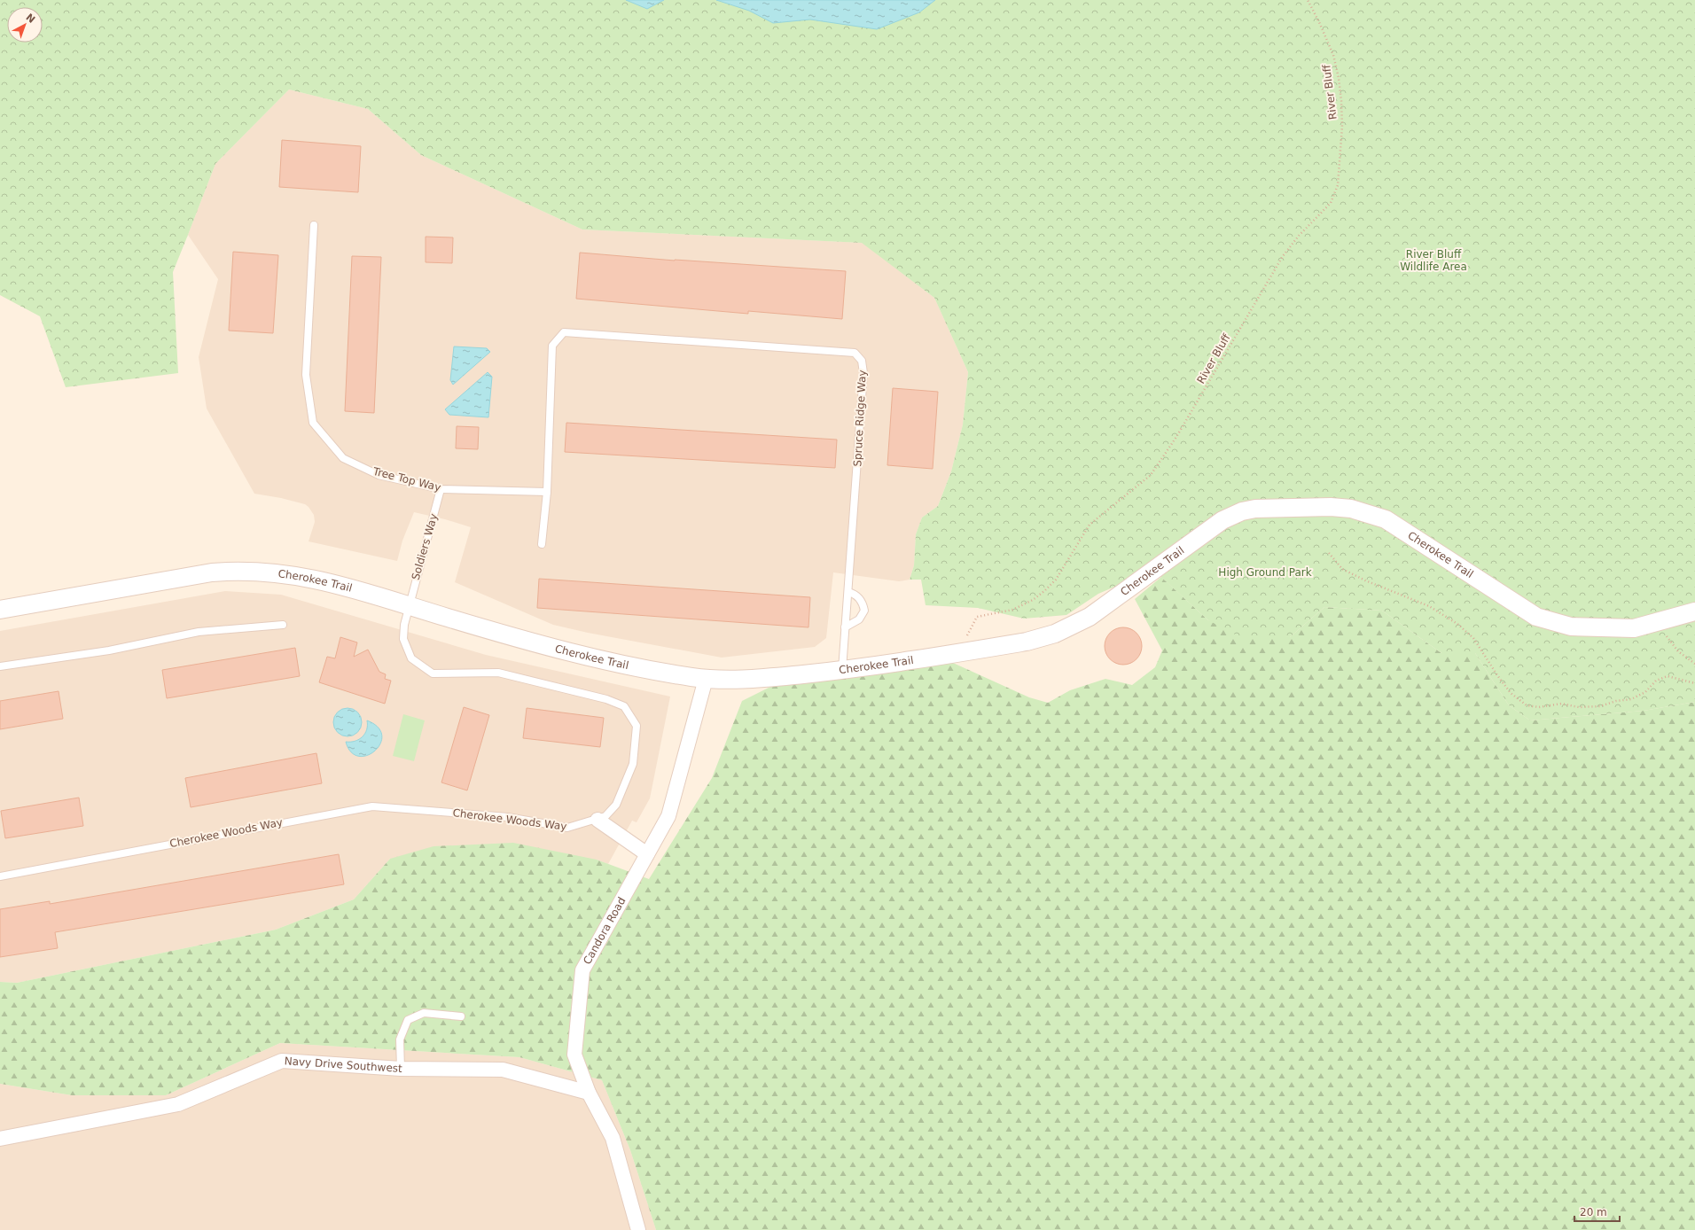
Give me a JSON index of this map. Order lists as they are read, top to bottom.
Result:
{
  "streets": {
    "street": ["Cherokee Trail", "Candora Road", "Navy Drive Southwest"],
    "lane": [
      "Spruce Ridge Way",
      "Tree Top Way",
      "Soldiers Way",
      "Cherokee Woods Way"
    ],
    "path": ["River Bluff"]
  },
  "crossings": [
    ["River Bluff", "Cherokee Trail"],
    ["Spruce Ridge Way", "Tree Top Way"],
    ["Spruce Ridge Way", "Cherokee Trail"],
    ["Tree Top Way", "Soldiers Way"],
    ["Soldiers Way", "Cherokee Trail"],
    ["Soldiers Way", "Cherokee Woods Way"],
    ["Cherokee Trail", "Cherokee Woods Way"],
    ["Cherokee Trail", "Candora Road"],
    ["Candora Road", "Navy Drive Southwest"]
  ],
  "parks": ["River Bluff Wildlife Area", "High Ground Park"],
  "scale_bar": "20 m",
  "north": "top right"
}
